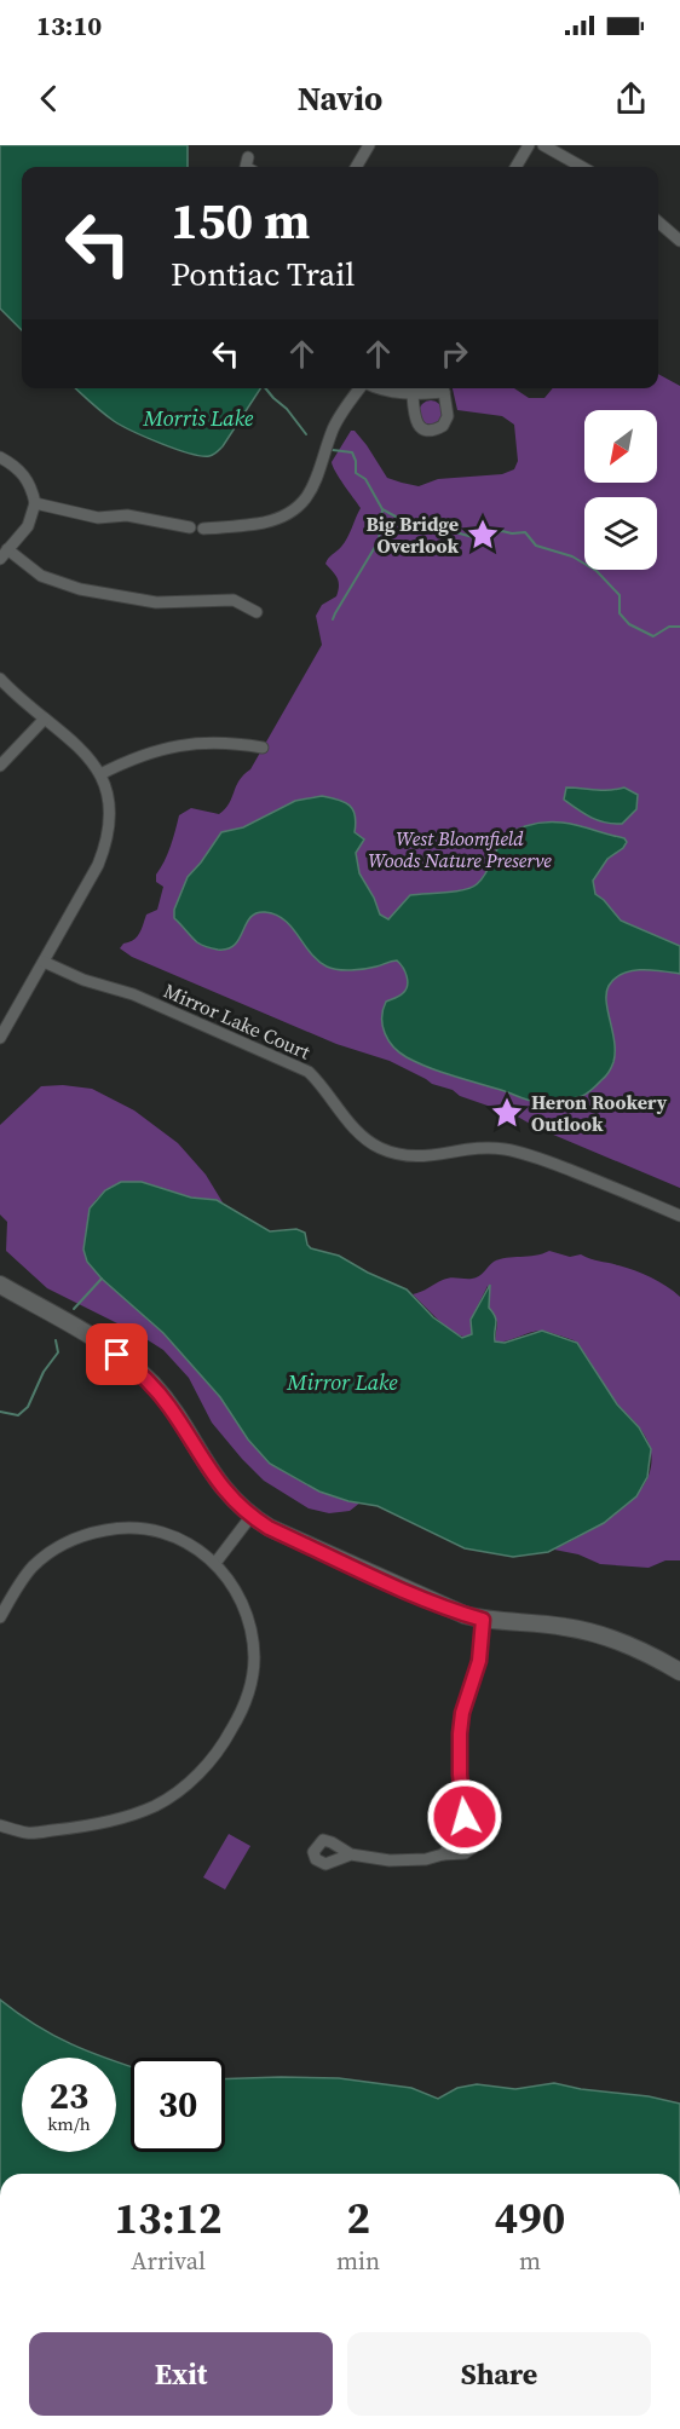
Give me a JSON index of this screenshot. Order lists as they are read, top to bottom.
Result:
{
  "streets": {
    "street": ["Mirror Lake Court"]
  },
  "water": ["Morris Lake", "Mirror Lake"],
  "parks": ["West Bloomfield Woods Nature Preserve"],
  "places": {
    "place": ["Big Bridge Overlook", "Heron Rookery Outlook"]
  },
  "north": "bottom left",
  "page": {
    "status": "13:10",
    "header": "Navio",
    "turn": ["150 m", "Pontiac Trail"],
    "speed": "23 km/h",
    "limit": "30",
    "eta": [
      "13:12",
      "Arrival",
      "2",
      "min",
      "490",
      "m"
    ],
    "buttons": ["Exit", "Share"]
  }
}
